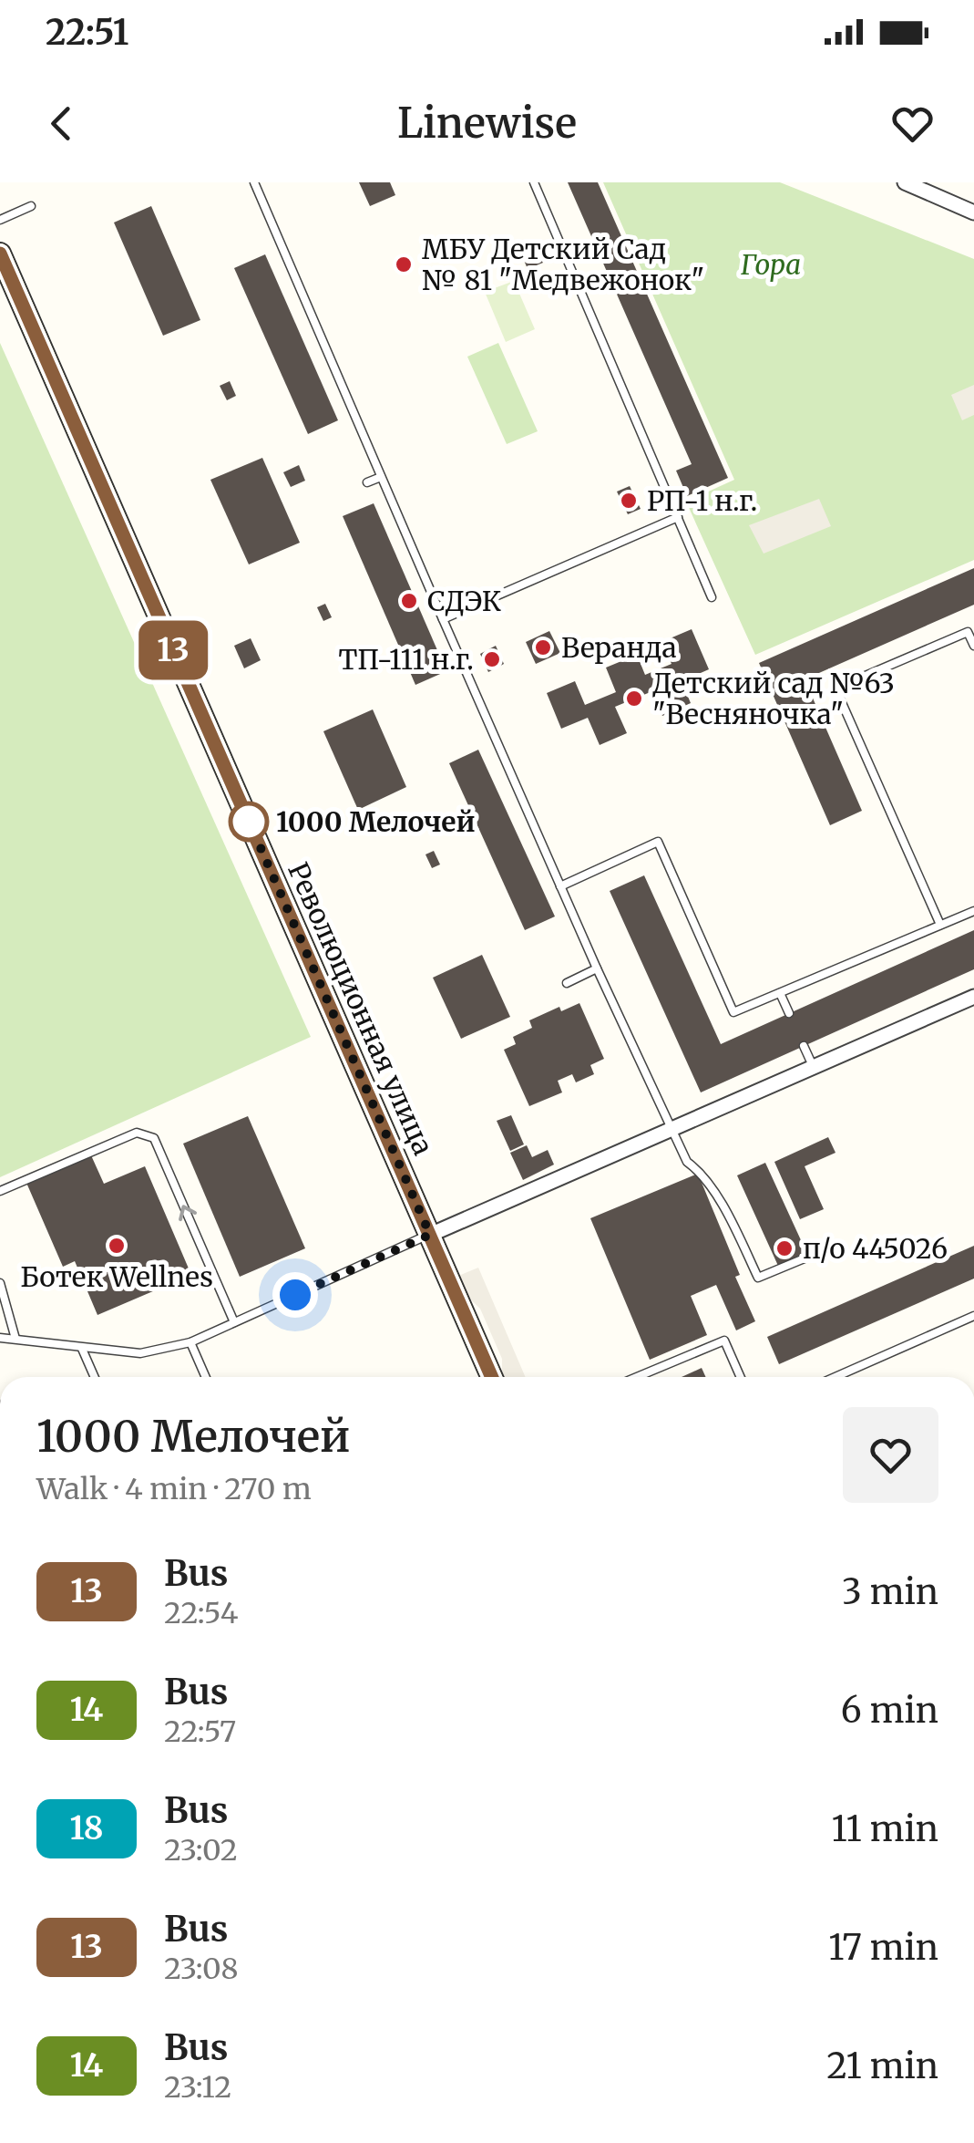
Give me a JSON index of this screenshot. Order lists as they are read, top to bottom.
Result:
{
  "streets": {
    "main road": ["Революционная улица"]
  },
  "parks": ["Гора"],
  "places": [
    "МБУ Детский Сад № 81 \"Медвежонок\"",
    "РП-1 н.г.",
    "СДЭК",
    "Веранда",
    "ТП-111 н.г.",
    "Детский сад №63 \"Весняночка\"",
    "1000 Мелочей",
    "Ботек Wellnes",
    "п/о 445026"
  ],
  "lines": ["bus line 13"],
  "page": {
    "status": "22:51",
    "header": "Linewise",
    "on_map": "13",
    "heading": ["1000 Мелочей", "Walk · 4 min · 270 m"],
    "list": [
      {
        "mark": "13",
        "name": "Bus",
        "note": "22:54",
        "value": "3 min"
      },
      {
        "mark": "14",
        "name": "Bus",
        "note": "22:57",
        "value": "6 min"
      },
      {
        "mark": "18",
        "name": "Bus",
        "note": "23:02",
        "value": "11 min"
      },
      {
        "mark": "13",
        "name": "Bus",
        "note": "23:08",
        "value": "17 min"
      },
      {
        "mark": "14",
        "name": "Bus",
        "note": "23:12",
        "value": "21 min"
      }
    ]
  }
}
